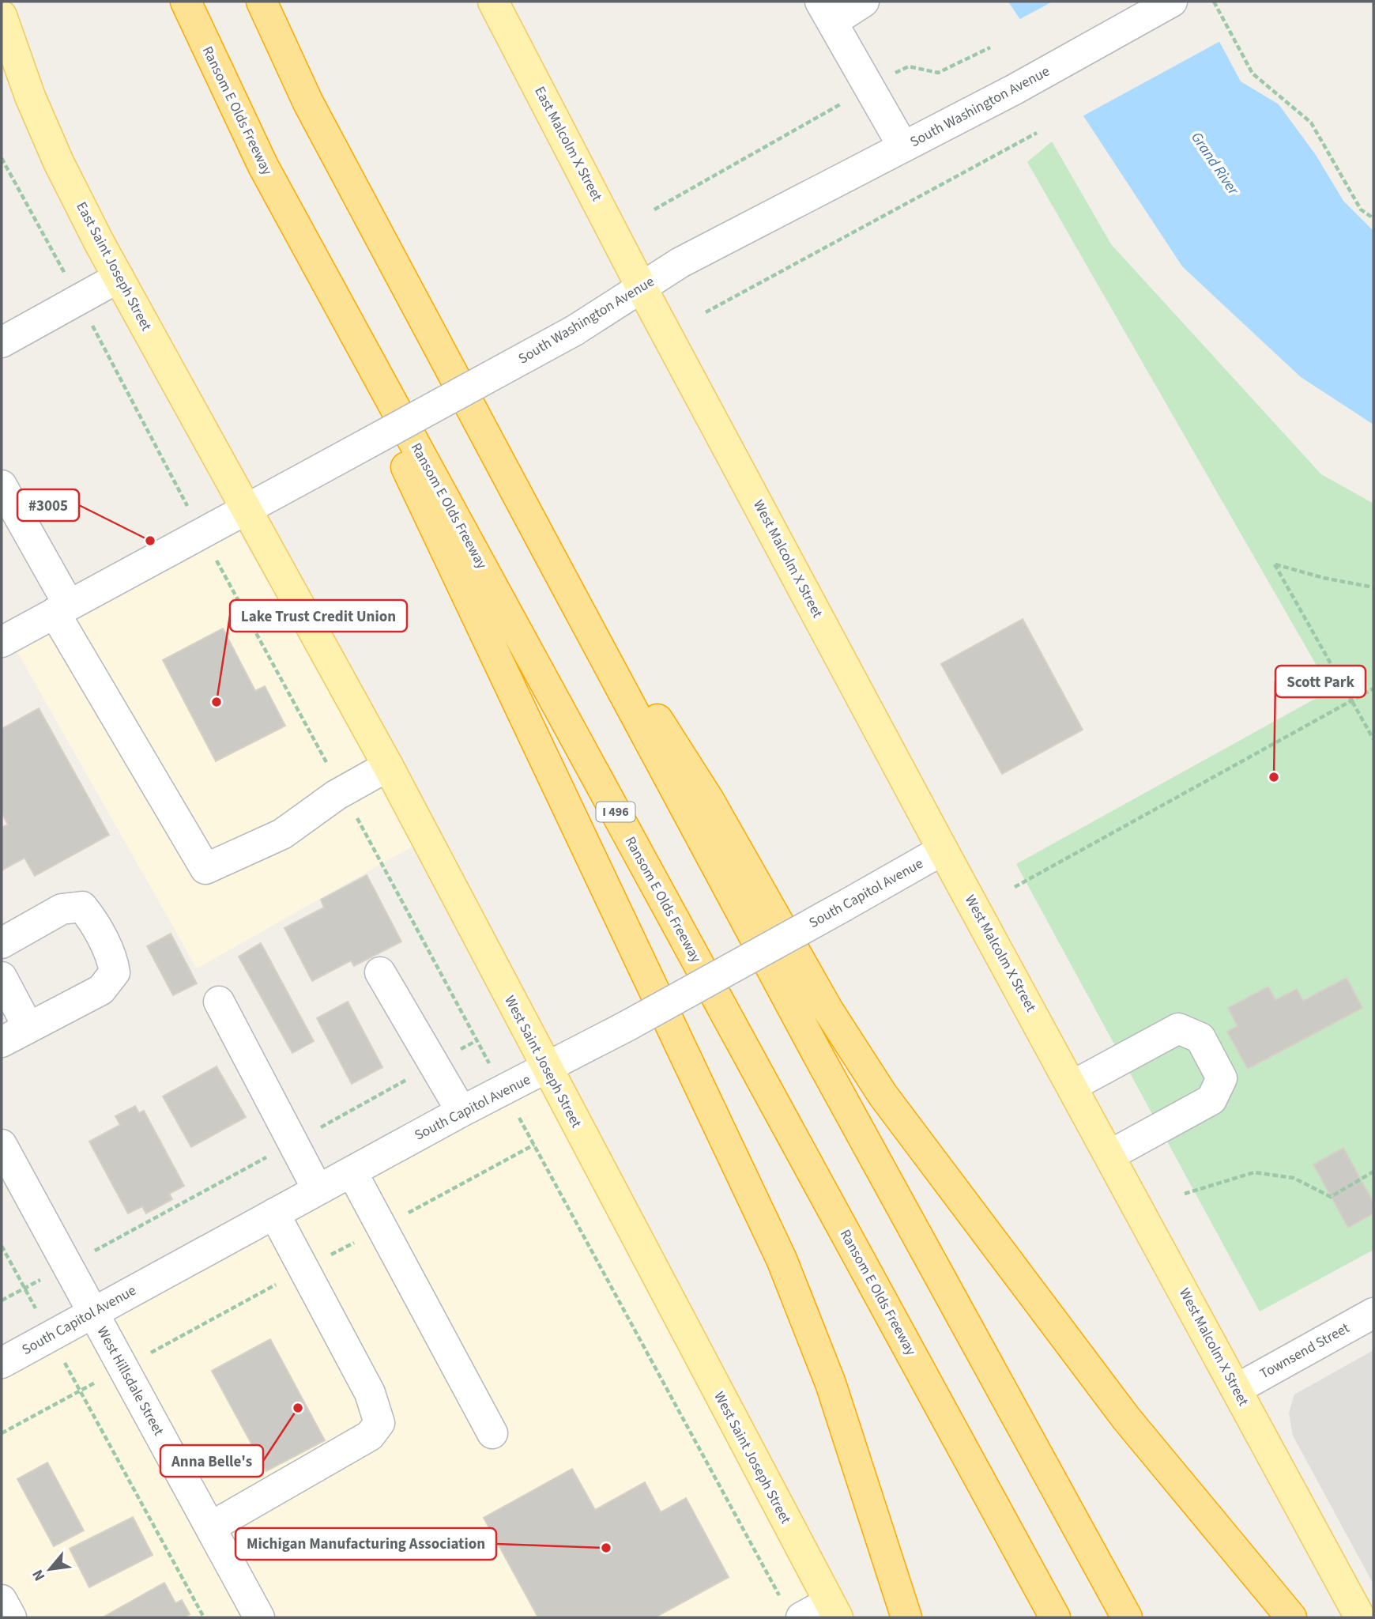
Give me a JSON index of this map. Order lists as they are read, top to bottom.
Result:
{
  "streets": {
    "highway": ["Ransom E Olds Freeway", "I 496"],
    "main road": [
      "East Malcolm X Street",
      "East Saint Joseph Street",
      "West Malcolm X Street",
      "West Saint Joseph Street"
    ],
    "street": [
      "South Washington Avenue",
      "South Capitol Avenue",
      "Townsend Street",
      "West Hillsdale Street"
    ]
  },
  "crossings": [
    ["South Washington Avenue", "East Malcolm X Street"],
    ["South Washington Avenue", "East Saint Joseph Street"],
    ["South Washington Avenue", "West Malcolm X Street"],
    ["South Washington Avenue", "West Saint Joseph Street"],
    ["East Malcolm X Street", "West Malcolm X Street"],
    ["East Saint Joseph Street", "West Saint Joseph Street"],
    ["West Malcolm X Street", "South Capitol Avenue"],
    ["West Malcolm X Street", "Townsend Street"],
    ["South Capitol Avenue", "West Saint Joseph Street"],
    ["South Capitol Avenue", "West Hillsdale Street"]
  ],
  "water": ["Grand River"],
  "places": [
    "#3005",
    "Lake Trust Credit Union",
    "Scott Park",
    "Anna Belle's",
    "Michigan Manufacturing Association"
  ],
  "north": "bottom left"
}
